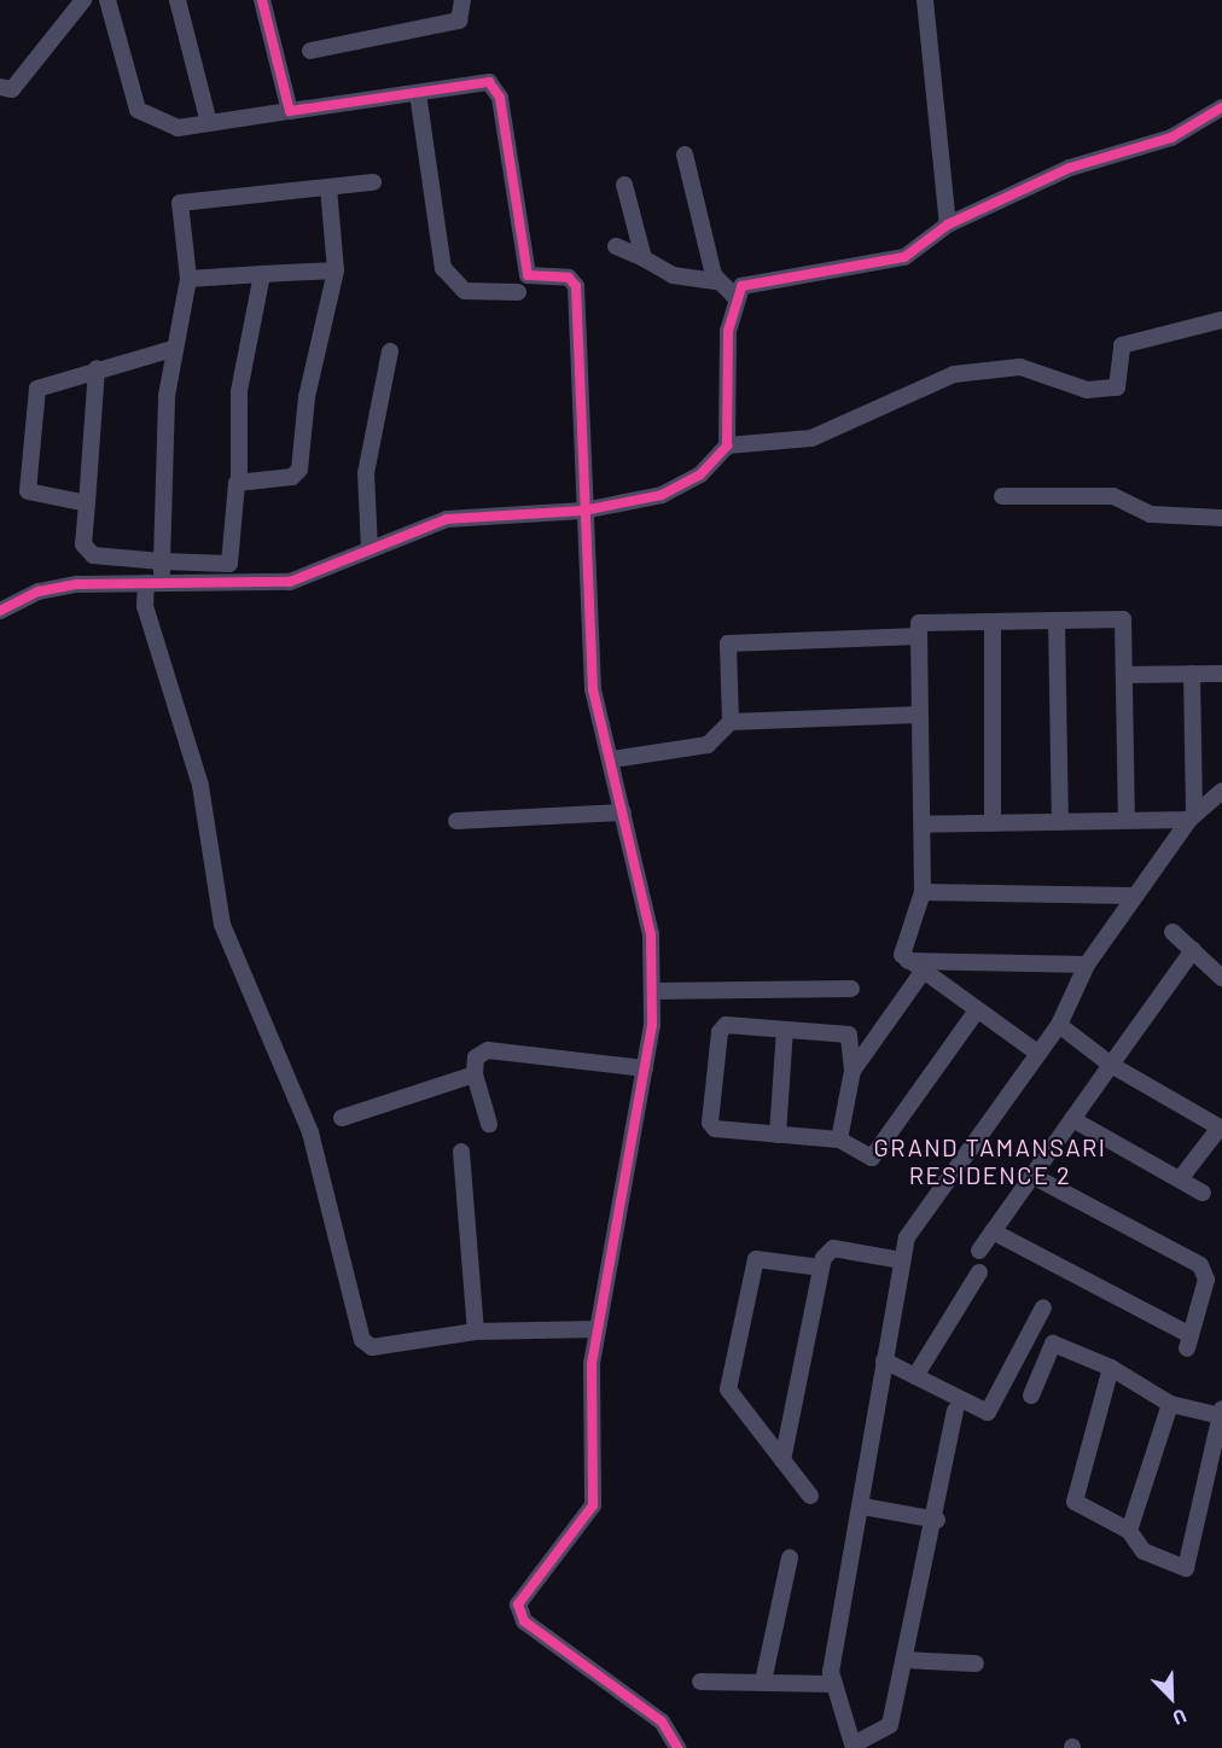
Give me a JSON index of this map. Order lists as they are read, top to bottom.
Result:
{
  "districts": ["GRAND TAMANSARI RESIDENCE 2"],
  "north": "bottom right"
}
